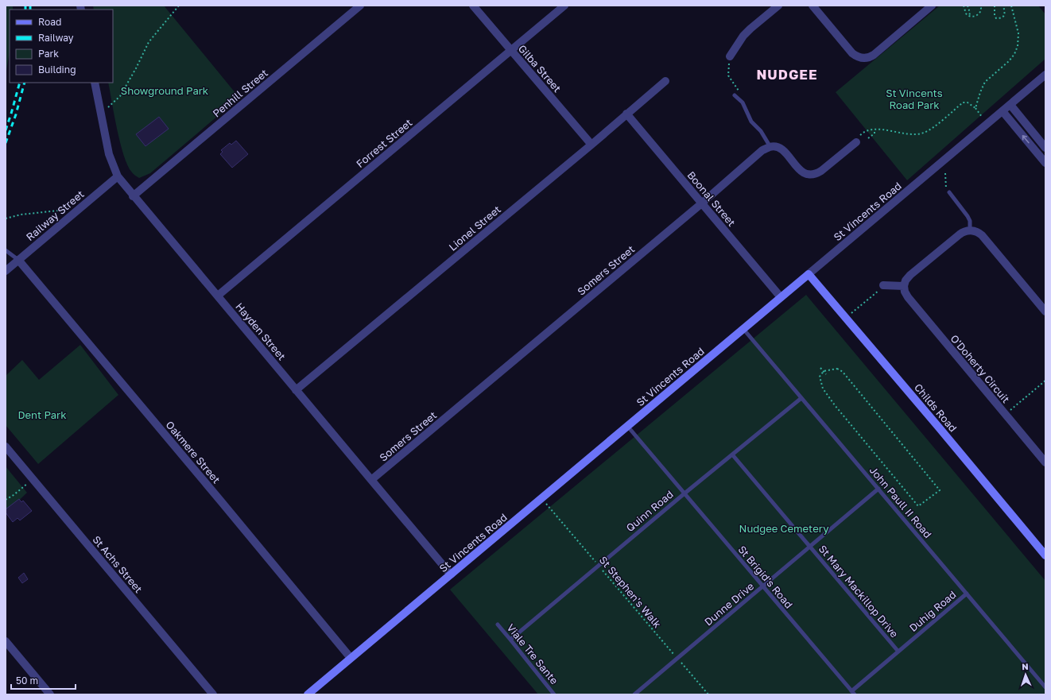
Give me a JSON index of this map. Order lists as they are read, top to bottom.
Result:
{
  "streets": {
    "main road": ["St Vincents Road", "Childs Road"],
    "street": [
      "Gilba Street",
      "Penhill Street",
      "Forrest Street",
      "Boonal Street",
      "Railway Street",
      "Lionel Street",
      "Somers Street",
      "Hayden Street",
      "O'Doherty Circuit",
      "Oakmere Street",
      "St Achs Street"
    ],
    "lane": [
      "John Paull II Road",
      "Quinn Road",
      "St Brigid's Road",
      "St Mary Mackillop Drive",
      "Dunne Drive",
      "Duhig Road",
      "Viale Tre Sante"
    ],
    "path": ["St Stephen's Walk"]
  },
  "crossings": [
    ["Gilba Street", "Forrest Street"],
    ["Gilba Street", "Lionel Street"],
    ["Penhill Street", "Hayden Street"],
    ["Forrest Street", "Hayden Street"],
    ["Boonal Street", "St Vincents Road"],
    ["Boonal Street", "Lionel Street"],
    ["Boonal Street", "Somers Street"],
    ["St Vincents Road", "Hayden Street"],
    ["St Vincents Road", "Childs Road"],
    ["St Vincents Road", "Oakmere Street"],
    ["St Vincents Road", "John Paull II Road"],
    ["St Vincents Road", "St Brigid's Road"],
    ["St Vincents Road", "St Stephen's Walk"],
    ["Railway Street", "Hayden Street"],
    ["Railway Street", "Oakmere Street"],
    ["Lionel Street", "Hayden Street"],
    ["Somers Street", "Hayden Street"],
    ["John Paull II Road", "Quinn Road"],
    ["John Paull II Road", "Dunne Drive"],
    ["John Paull II Road", "Duhig Road"],
    ["Quinn Road", "St Brigid's Road"],
    ["Quinn Road", "St Mary Mackillop Drive"],
    ["Quinn Road", "St Stephen's Walk"],
    ["Quinn Road", "Viale Tre Sante"],
    ["St Brigid's Road", "Dunne Drive"],
    ["St Brigid's Road", "Duhig Road"],
    ["St Mary Mackillop Drive", "Dunne Drive"],
    ["St Mary Mackillop Drive", "Duhig Road"],
    ["St Stephen's Walk", "Dunne Drive"]
  ],
  "districts": ["NUDGEE"],
  "parks": [
    "Showground Park",
    "St Vincents Road Park",
    "Dent Park",
    "Nudgee Cemetery"
  ],
  "legend": [
    "Road",
    "Railway",
    "Park",
    "Building"
  ],
  "scale_bar": "50 m",
  "north": "top"
}
